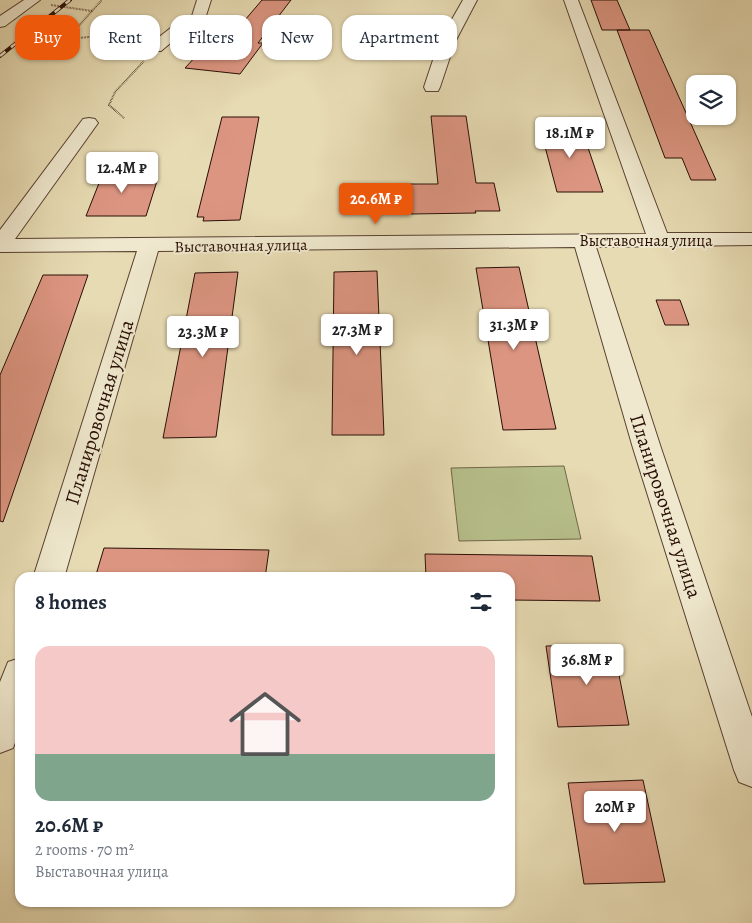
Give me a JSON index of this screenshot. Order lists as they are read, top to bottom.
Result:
{
  "streets": {
    "street": ["Выставочная улица", "Планировочная улица"]
  },
  "crossings": [
    ["Выставочная улица", "Планировочная улица"]
  ],
  "page": {
    "chip": [
      "Buy",
      "Rent",
      "Filters",
      "New",
      "Apartment"
    ],
    "price": [
      "18.1M ₽",
      "12.4M ₽",
      "20.6M ₽",
      "31.3M ₽",
      "27.3M ₽",
      "23.3M ₽",
      "36.8M ₽",
      "20M ₽"
    ],
    "heading": "8 homes",
    "list": [
      {
        "name": "20.6M ₽",
        "note": "2 rooms · 70 m² · Выставочная улица"
      }
    ]
  }
}
